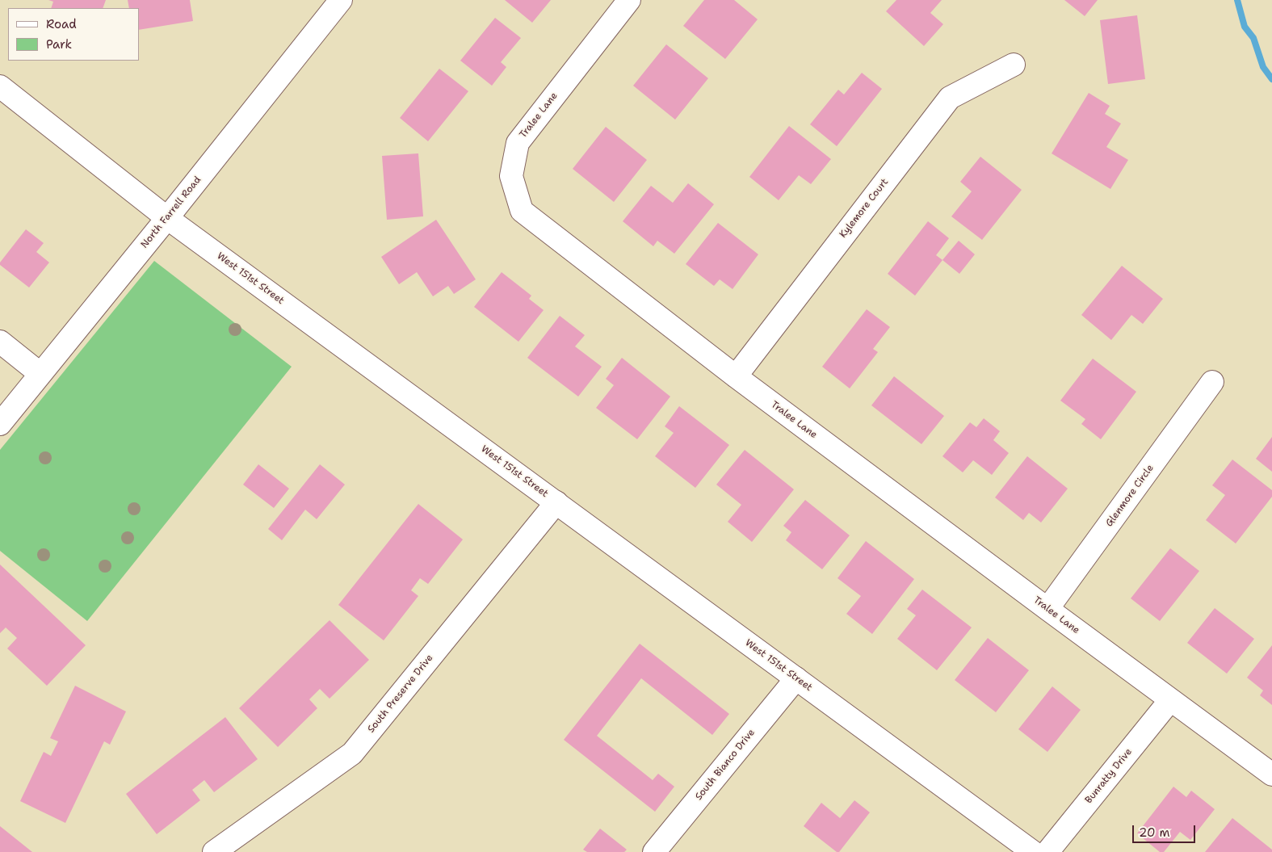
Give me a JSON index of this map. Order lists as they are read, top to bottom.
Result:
{
  "streets": {
    "street": [
      "Tralee Lane",
      "Kylemore Court",
      "North Farrell Road",
      "West 151st Street",
      "Glenmore Circle",
      "South Preserve Drive",
      "South Bianco Drive",
      "Bunratty Drive"
    ]
  },
  "crossings": [
    ["Tralee Lane", "Kylemore Court"],
    ["Tralee Lane", "Glenmore Circle"],
    ["Tralee Lane", "Bunratty Drive"],
    ["North Farrell Road", "West 151st Street"],
    ["West 151st Street", "South Preserve Drive"],
    ["West 151st Street", "South Bianco Drive"]
  ],
  "legend": ["Road", "Park"],
  "scale_bar": "20 m"
}
